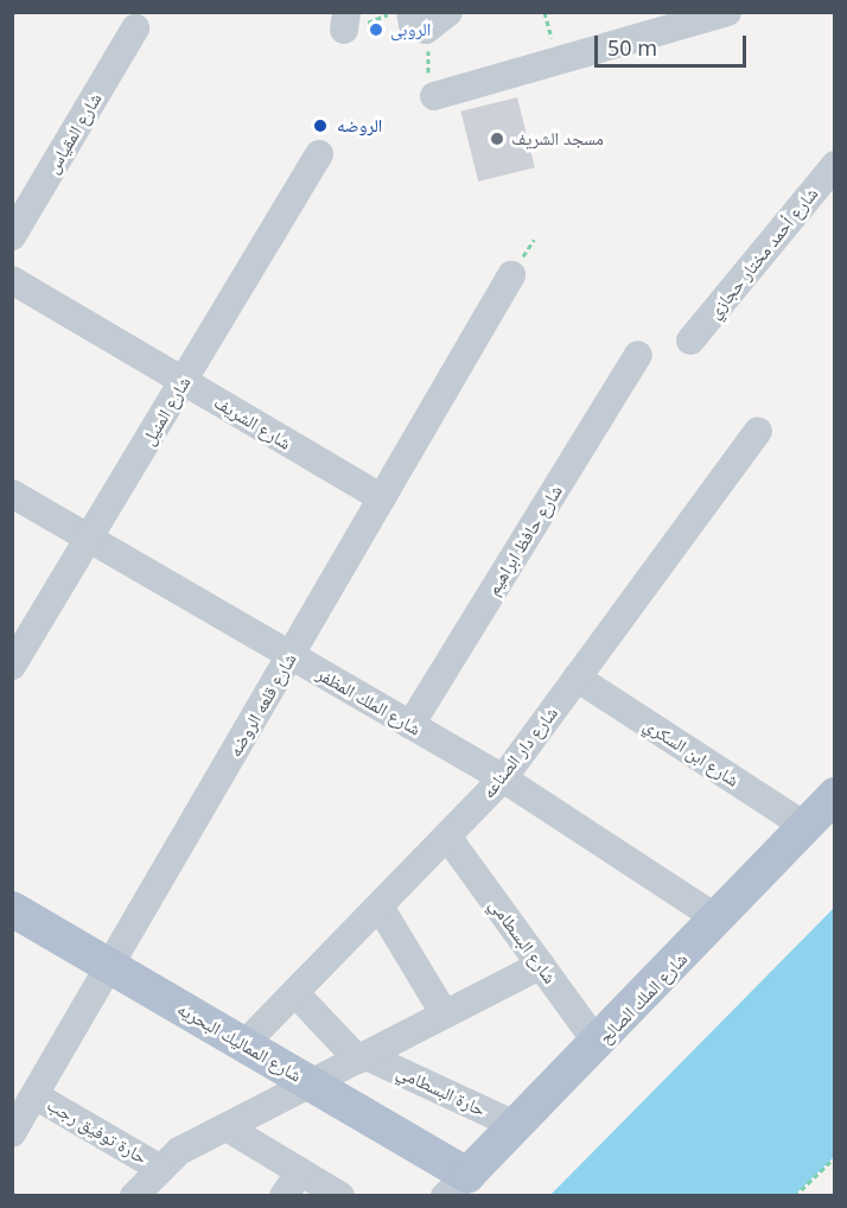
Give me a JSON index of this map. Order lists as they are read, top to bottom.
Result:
{
  "streets": {
    "main road": ["شارع الملك الصالح", "شارع المماليك البحريه"],
    "street": [
      "شارع المقياس",
      "شارع أحمد مختار حجازي",
      "شارع المنيل",
      "شارع الشريف",
      "شارع حافظ ابراهيم",
      "شارع الملك المظفر",
      "شارع قلعه الروضه",
      "شارع دار الصناعه",
      "شارع ابن السكري",
      "شارع البسطامي",
      "حارة البسطامي",
      "حارة توفيق رجب"
    ]
  },
  "crossings": [
    ["شارع المنيل", "شارع الشريف"],
    ["شارع المنيل", "شارع الملك المظفر"],
    ["شارع الشريف", "شارع قلعه الروضه"],
    ["شارع حافظ ابراهيم", "شارع الملك المظفر"],
    ["شارع الملك المظفر", "شارع قلعه الروضه"],
    ["شارع الملك المظفر", "شارع دار الصناعه"],
    ["شارع الملك المظفر", "شارع الملك الصالح"],
    ["شارع قلعه الروضه", "شارع المماليك البحريه"],
    ["شارع قلعه الروضه", "حارة توفيق رجب"],
    ["شارع دار الصناعه", "شارع ابن السكري"],
    ["شارع دار الصناعه", "شارع البسطامي"],
    ["شارع دار الصناعه", "شارع المماليك البحريه"],
    ["شارع ابن السكري", "شارع الملك الصالح"],
    ["شارع البسطامي", "شارع الملك الصالح"],
    ["شارع الملك الصالح", "شارع المماليك البحريه"],
    ["شارع الملك الصالح", "حارة البسطامي"]
  ],
  "places": ["الروبى", "الروضه", "مسجد الشريف"],
  "scale_bar": "50 m"
}
